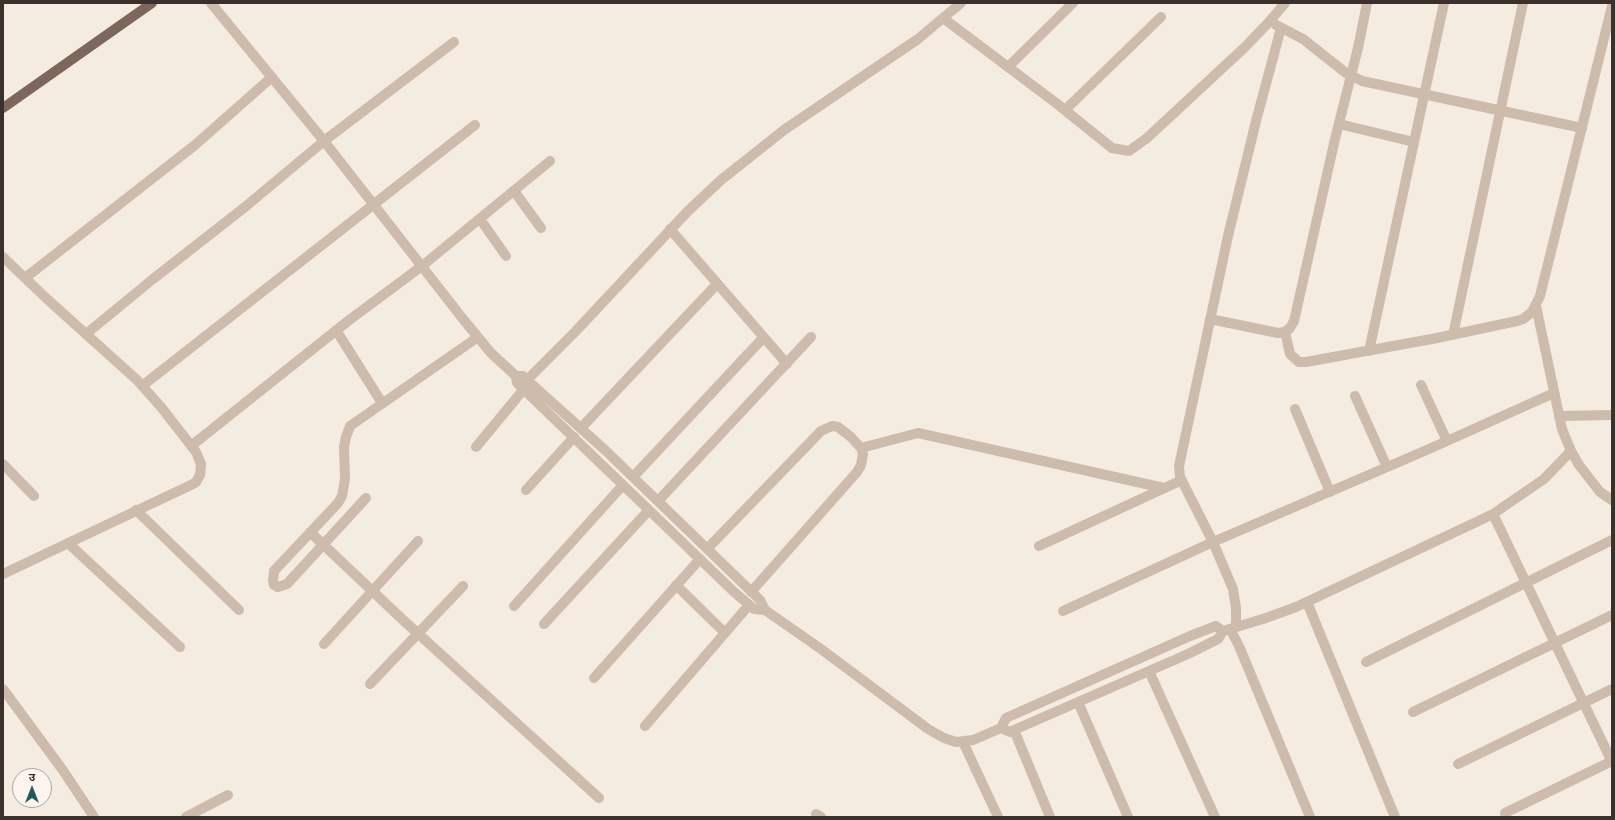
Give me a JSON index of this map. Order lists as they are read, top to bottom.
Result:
{
  "north": "top"
}
